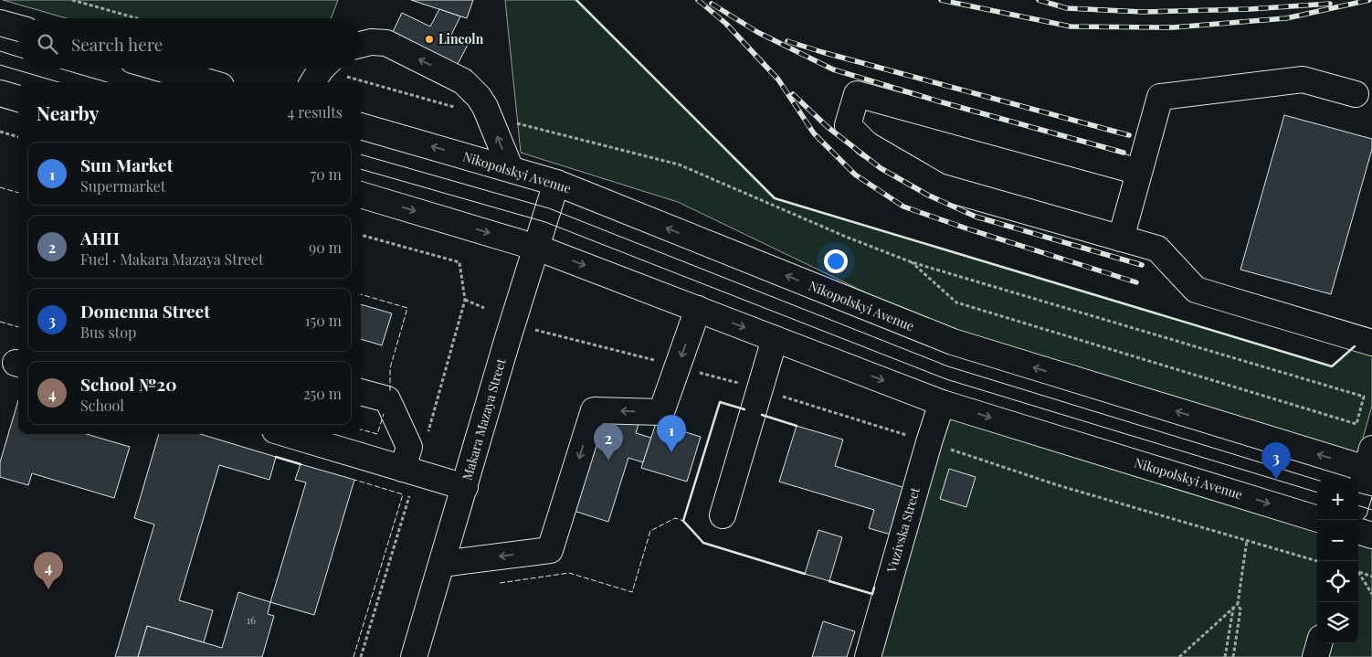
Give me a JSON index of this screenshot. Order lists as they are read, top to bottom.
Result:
{
  "streets": {
    "main road": ["Nikopolskyi Avenue", "Makara Mazaya Street", "Vuzivska Street"]
  },
  "crossings": [
    ["Nikopolskyi Avenue", "Makara Mazaya Street"],
    ["Nikopolskyi Avenue", "Vuzivska Street"]
  ],
  "places": ["Lincoln"],
  "house_numbers": ["16"],
  "page": {
    "search": "Search here",
    "heading": ["Nearby", "4 results"],
    "list": [
      {
        "mark": "1",
        "name": "Sun Market",
        "note": "Supermarket",
        "value": "70 m"
      },
      {
        "mark": "2",
        "name": "АНП",
        "note": "Fuel · Makara Mazaya Street",
        "value": "90 m"
      },
      {
        "mark": "3",
        "name": "Domenna Street",
        "note": "Bus stop",
        "value": "150 m"
      },
      {
        "mark": "4",
        "name": "School №20",
        "note": "School",
        "value": "250 m"
      }
    ],
    "pins": [
      "1",
      "2",
      "3",
      "4"
    ],
    "map_buttons": ["+", "−"]
  }
}
